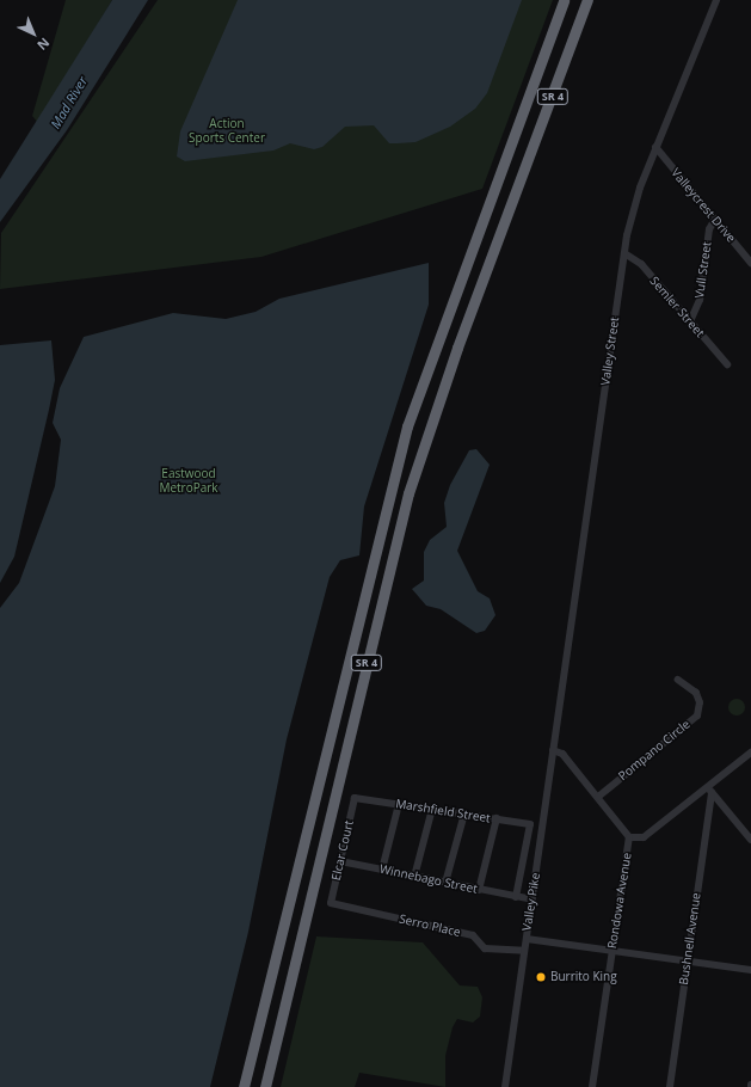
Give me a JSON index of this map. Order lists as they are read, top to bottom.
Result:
{
  "streets": {
    "highway": ["SR 4"],
    "street": [
      "Valleycrest Drive",
      "Vull Street",
      "Semler Street",
      "Valley Street",
      "Pompano Circle",
      "Marshfield Street",
      "Elcar Court",
      "Winnebago Street",
      "Rondowa Avenue",
      "Valley Pike",
      "Serro Place",
      "Bushnell Avenue"
    ]
  },
  "crossings": [
    ["Valleycrest Drive", "Vull Street"],
    ["Valleycrest Drive", "Valley Street"],
    ["Vull Street", "Semler Street"],
    ["Semler Street", "Valley Street"],
    ["Valley Street", "Valley Pike"],
    ["Marshfield Street", "Elcar Court"],
    ["Marshfield Street", "Winnebago Street"],
    ["Elcar Court", "Winnebago Street"],
    ["Elcar Court", "Serro Place"],
    ["Winnebago Street", "Valley Pike"],
    ["Rondowa Avenue", "Bushnell Avenue"],
    ["Valley Pike", "Serro Place"]
  ],
  "water": ["Mad River"],
  "parks": ["Action Sports Center", "Eastwood MetroPark"],
  "places": ["Burrito King"],
  "north": "bottom right"
}
